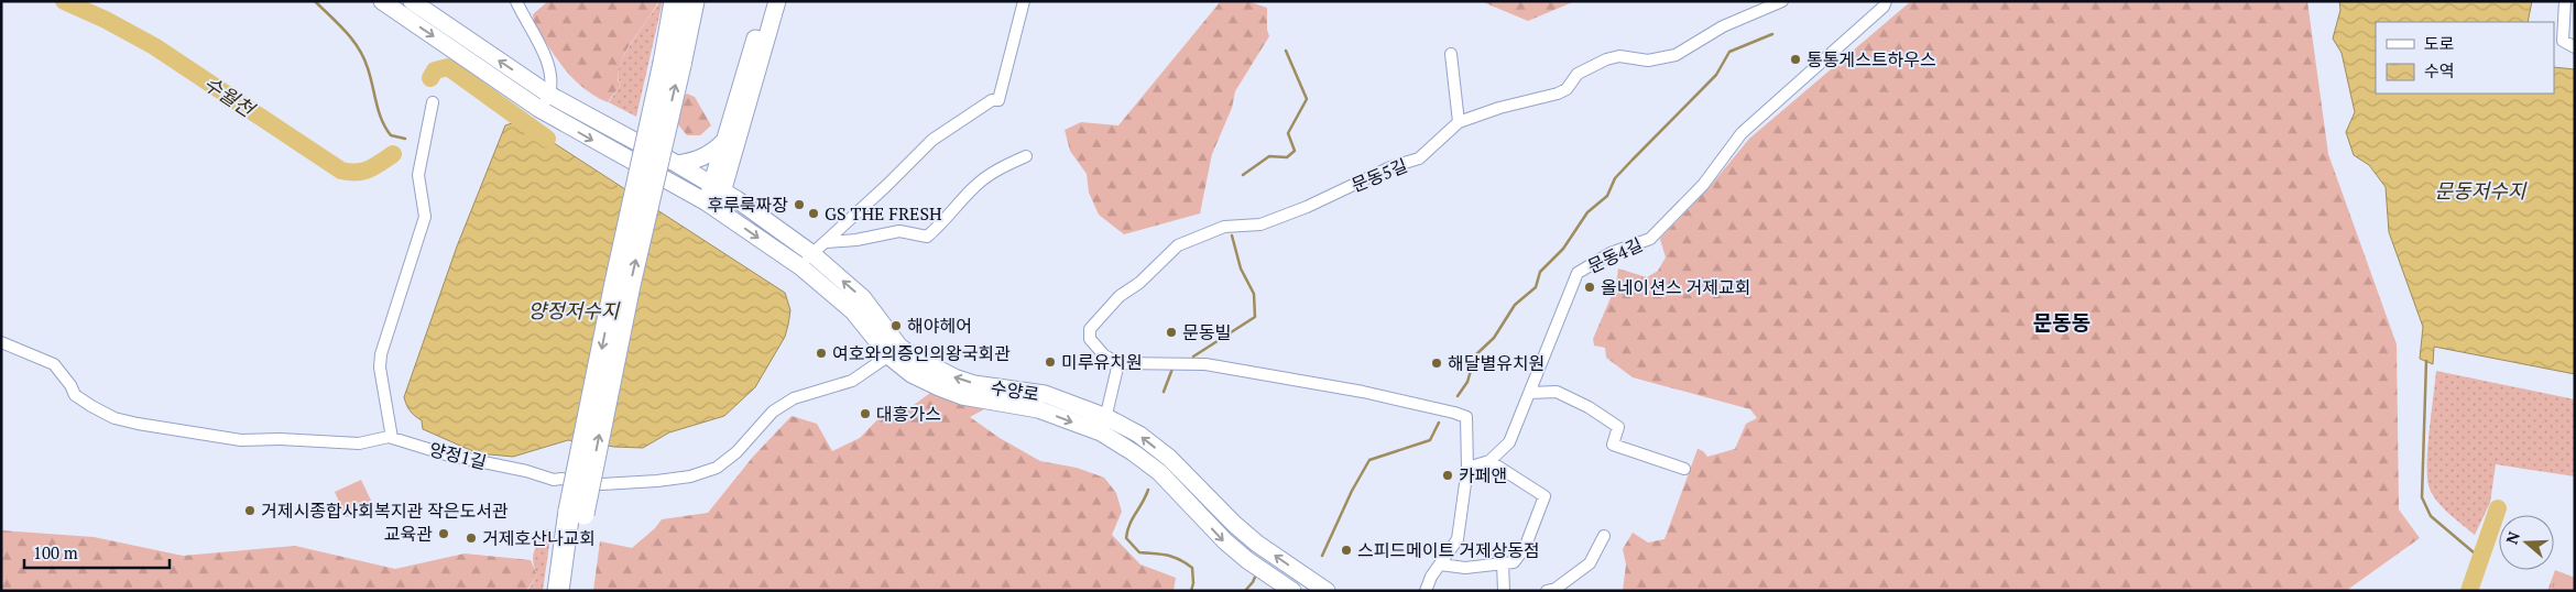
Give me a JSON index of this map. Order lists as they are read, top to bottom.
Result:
{
  "streets": {
    "street": [
      "문동5길",
      "문동4길",
      "수양로",
      "양정1길"
    ]
  },
  "crossings": [
    ["수양로", "양정1길"]
  ],
  "districts": ["문동동"],
  "water": ["수월천", "문동저수지", "양정저수지"],
  "places": [
    "통통게스트하우스",
    "후루룩짜장",
    "GS THE FRESH",
    "올네이션스 거제교회",
    "해야헤어",
    "문동빌",
    "여호와의증인의왕국회관",
    "미루유치원",
    "해달별유치원",
    "대흥가스",
    "카페앤",
    "거제시종합사회복지관 작은도서관",
    "교육관",
    "거제호산나교회",
    "스피드메이트 거제상동점"
  ],
  "legend": ["도로", "수역"],
  "scale_bar": "100 m",
  "north": "left"
}
